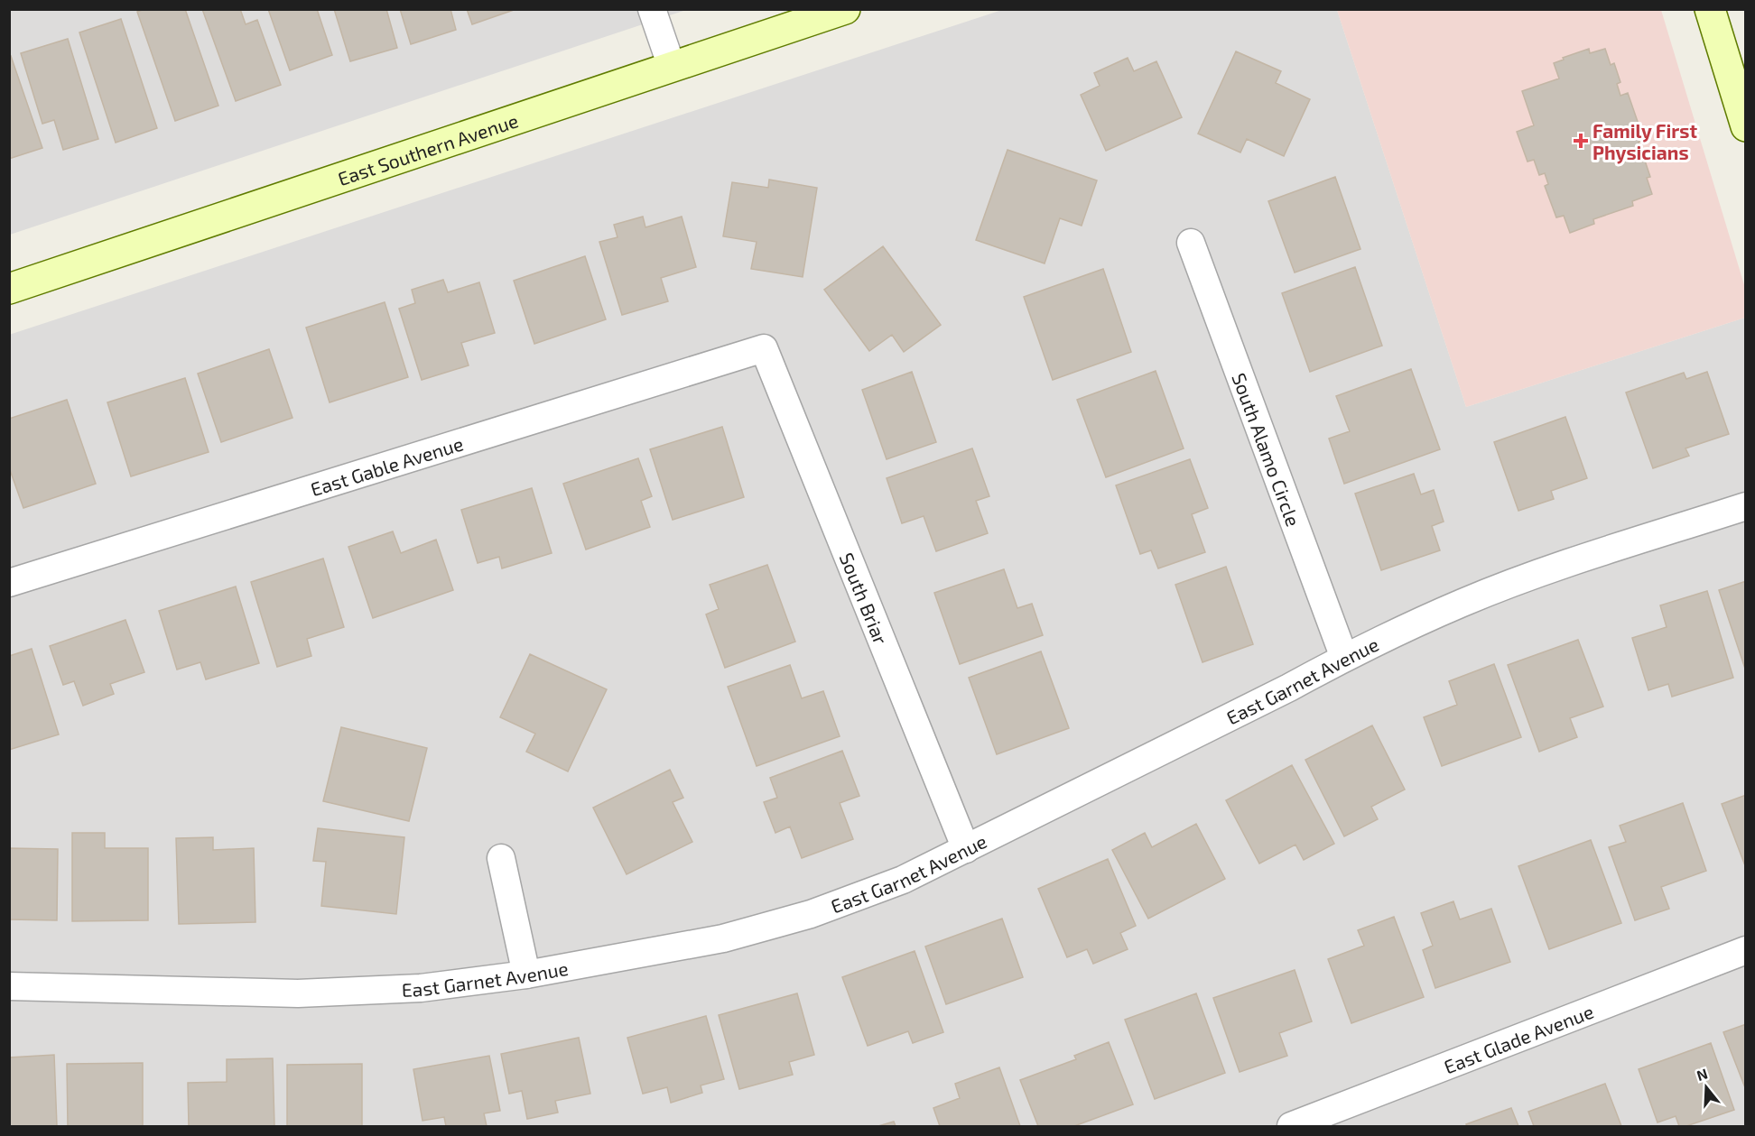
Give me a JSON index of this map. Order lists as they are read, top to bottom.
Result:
{
  "streets": {
    "main road": ["East Southern Avenue"],
    "street": [
      "South Alamo Circle",
      "East Gable Avenue",
      "South Briar",
      "East Garnet Avenue",
      "East Glade Avenue"
    ]
  },
  "crossings": [
    ["South Alamo Circle", "East Garnet Avenue"],
    ["East Gable Avenue", "South Briar"],
    ["South Briar", "East Garnet Avenue"]
  ],
  "places": {
    "health": ["Family First Physicians"]
  },
  "north": "top"
}
